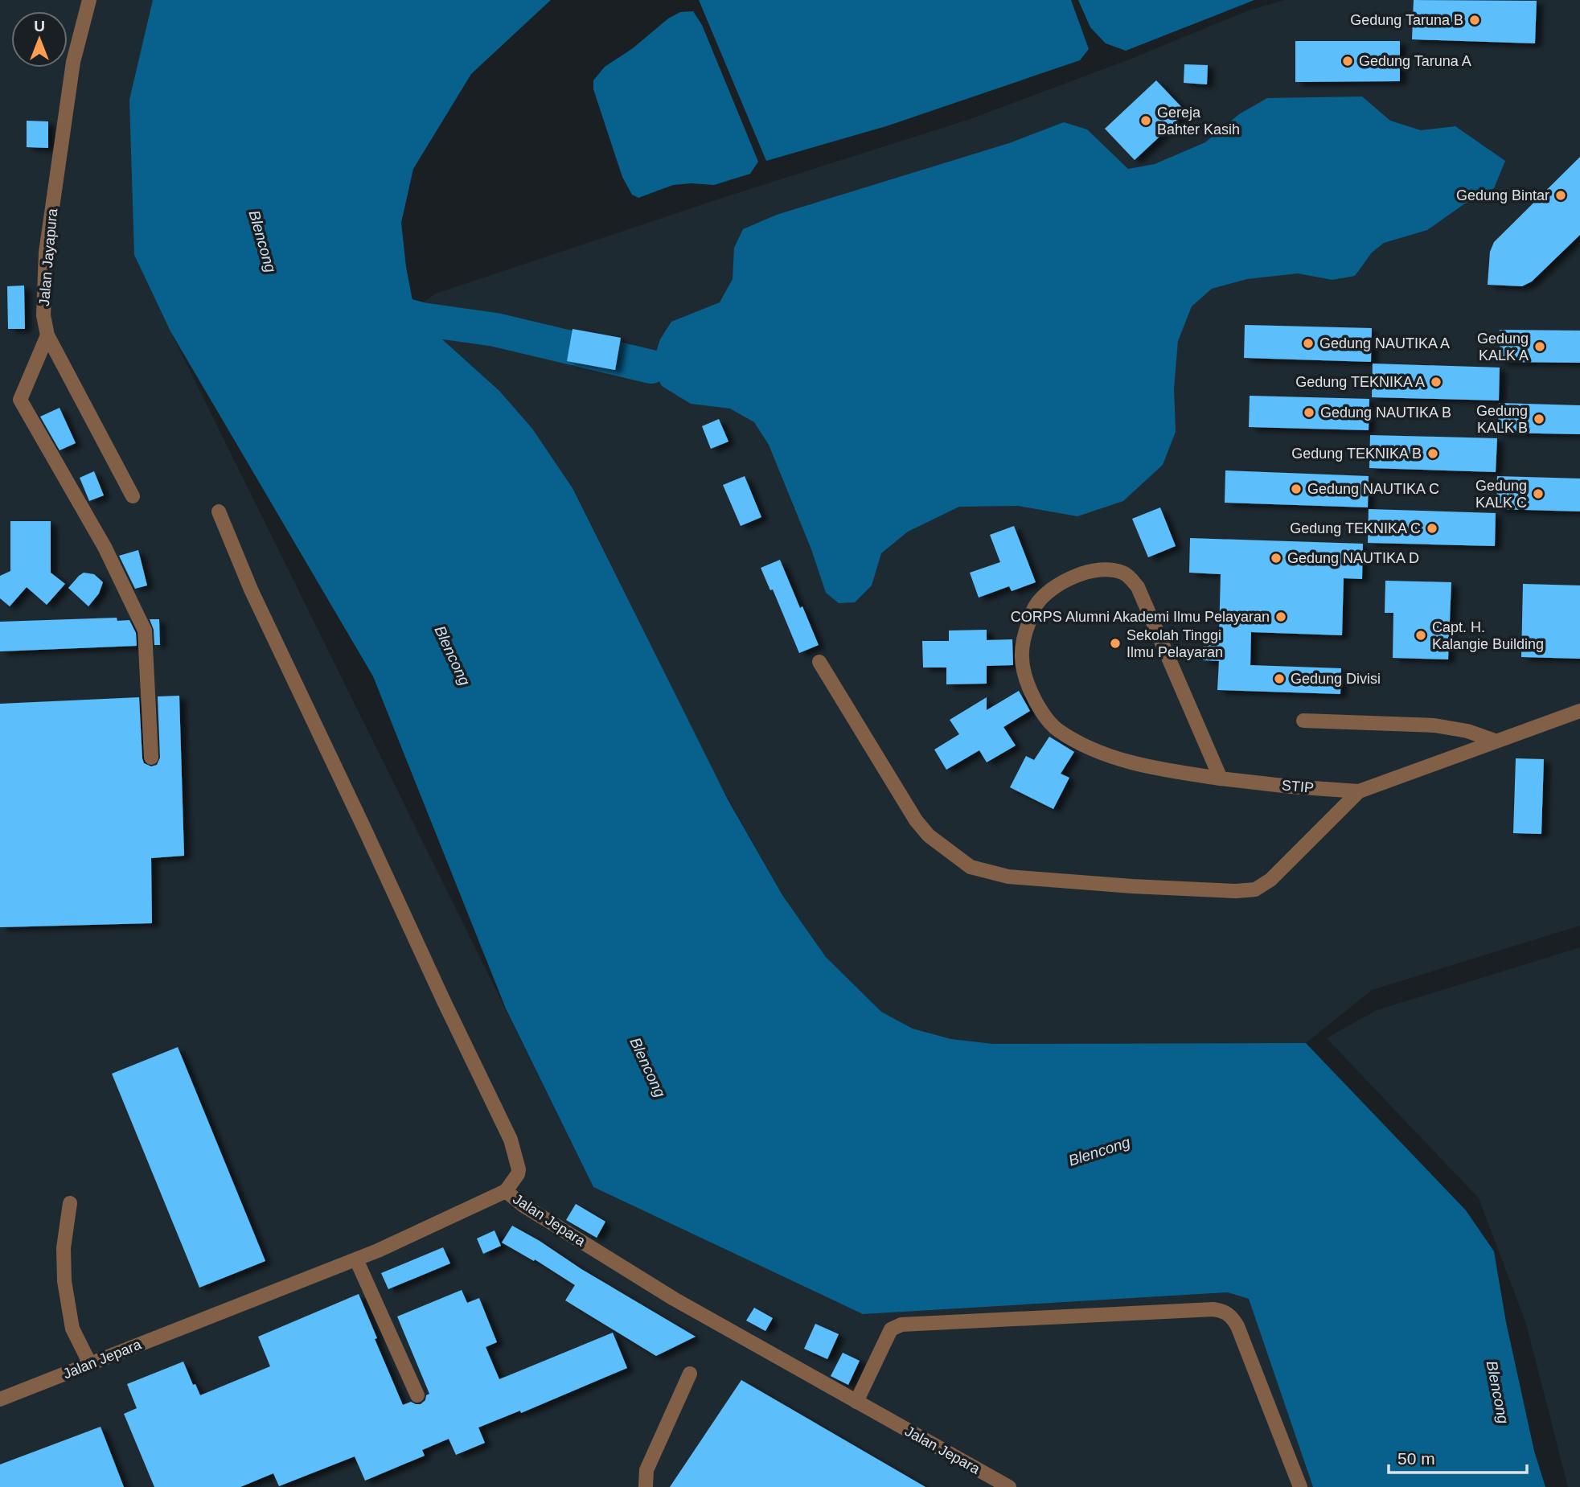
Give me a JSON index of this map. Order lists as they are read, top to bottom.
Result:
{
  "streets": {
    "lane": ["Jalan Jayapura", "STIP", "Jalan Jepara"]
  },
  "water": ["Blencong"],
  "places": [
    "Gedung Taruna B",
    "Gedung Taruna A",
    "Gereja Bahter Kasih",
    "Gedung Bintar",
    "Gedung NAUTIKA A",
    "Gedung KALK A",
    "Gedung TEKNIKA A",
    "Gedung NAUTIKA B",
    "Gedung KALK B",
    "Gedung TEKNIKA B",
    "Gedung NAUTIKA C",
    "Gedung KALK C",
    "Gedung TEKNIKA C",
    "Gedung NAUTIKA D",
    "CORPS Alumni Akademi Ilmu Pelayaran",
    "Capt. H. Kalangie Building",
    "Sekolah Tinggi Ilmu Pelayaran",
    "Gedung Divisi"
  ],
  "scale_bar": "50 m",
  "north": "top"
}
